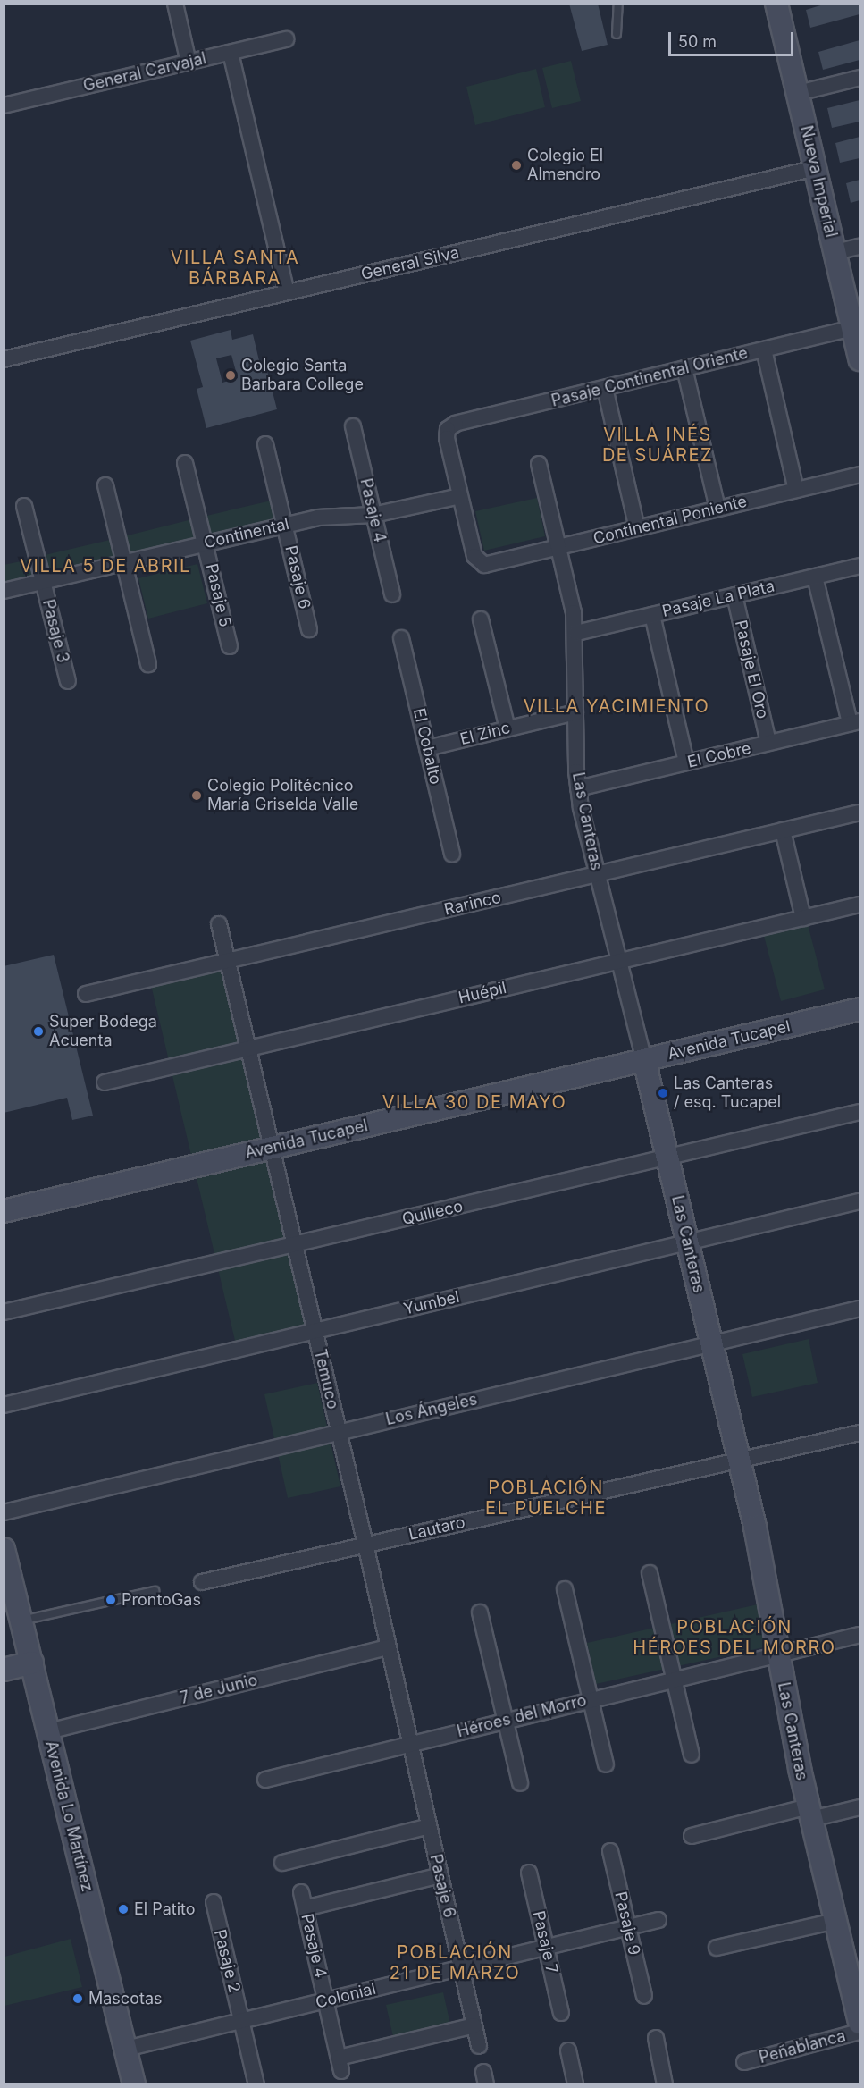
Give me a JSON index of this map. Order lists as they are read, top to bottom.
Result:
{
  "streets": {
    "street": [
      "General Carvajal",
      "Nueva Imperial",
      "General Silva",
      "Pasaje Continental Oriente",
      "Pasaje 4",
      "Continental Poniente",
      "Continental",
      "Pasaje 6",
      "Pasaje 5",
      "Pasaje La Plata",
      "Pasaje 3",
      "Pasaje El Oro",
      "El Zinc",
      "El Cobalto",
      "El Cobre",
      "Las Canteras",
      "Rarinco",
      "Huépil",
      "Avenida Tucapel",
      "Quilleco",
      "Yumbel",
      "Temuco",
      "Los Ángeles",
      "Lautaro",
      "7 de Junio",
      "Héroes del Morro",
      "Avenida Lo Martínez",
      "Pasaje 9",
      "Pasaje 7",
      "Pasaje 2",
      "Colonial",
      "Peñablanca"
    ]
  },
  "crossings": [
    ["Nueva Imperial", "General Silva"],
    ["Nueva Imperial", "Pasaje Continental Oriente"],
    ["Pasaje Continental Oriente", "Continental Poniente"],
    ["Pasaje Continental Oriente", "Continental"],
    ["Pasaje 4", "Continental"],
    ["Pasaje 4", "Colonial"],
    ["Continental Poniente", "Continental"],
    ["Continental Poniente", "Las Canteras"],
    ["Continental", "Pasaje 6"],
    ["Continental", "Pasaje 5"],
    ["Continental", "Pasaje 3"],
    ["Pasaje 6", "Temuco"],
    ["Pasaje 6", "Colonial"],
    ["Pasaje La Plata", "Pasaje El Oro"],
    ["Pasaje La Plata", "Las Canteras"],
    ["Pasaje El Oro", "El Cobre"],
    ["El Zinc", "El Cobalto"],
    ["El Zinc", "Las Canteras"],
    ["El Cobre", "Las Canteras"],
    ["Las Canteras", "Rarinco"],
    ["Las Canteras", "Huépil"],
    ["Las Canteras", "Avenida Tucapel"],
    ["Las Canteras", "Quilleco"],
    ["Las Canteras", "Yumbel"],
    ["Las Canteras", "Los Ángeles"],
    ["Las Canteras", "Lautaro"],
    ["Las Canteras", "Héroes del Morro"],
    ["Las Canteras", "Peñablanca"],
    ["Rarinco", "Temuco"],
    ["Huépil", "Temuco"],
    ["Avenida Tucapel", "Temuco"],
    ["Quilleco", "Temuco"],
    ["Yumbel", "Temuco"],
    ["Temuco", "Los Ángeles"],
    ["Temuco", "Lautaro"],
    ["Temuco", "7 de Junio"],
    ["Temuco", "Héroes del Morro"],
    ["7 de Junio", "Avenida Lo Martínez"],
    ["Avenida Lo Martínez", "Colonial"],
    ["Pasaje 9", "Colonial"],
    ["Pasaje 7", "Colonial"],
    ["Pasaje 2", "Colonial"]
  ],
  "districts": [
    "VILLA SANTA BÁRBARA",
    "VILLA INÉS DE SUÁREZ",
    "VILLA 5 DE ABRIL",
    "VILLA YACIMIENTO",
    "VILLA 30 DE MAYO",
    "POBLACIÓN EL PUELCHE",
    "POBLACIÓN HÉROES DEL MORRO",
    "POBLACIÓN 21 DE MARZO"
  ],
  "places": [
    "Colegio El Almendro",
    "Colegio Santa Barbara College",
    "Colegio Politécnico María Griselda Valle",
    "Super Bodega Acuenta",
    "Las Canteras / esq. Tucapel",
    "ProntoGas",
    "El Patito",
    "Mascotas"
  ],
  "scale_bar": "50 m"
}
